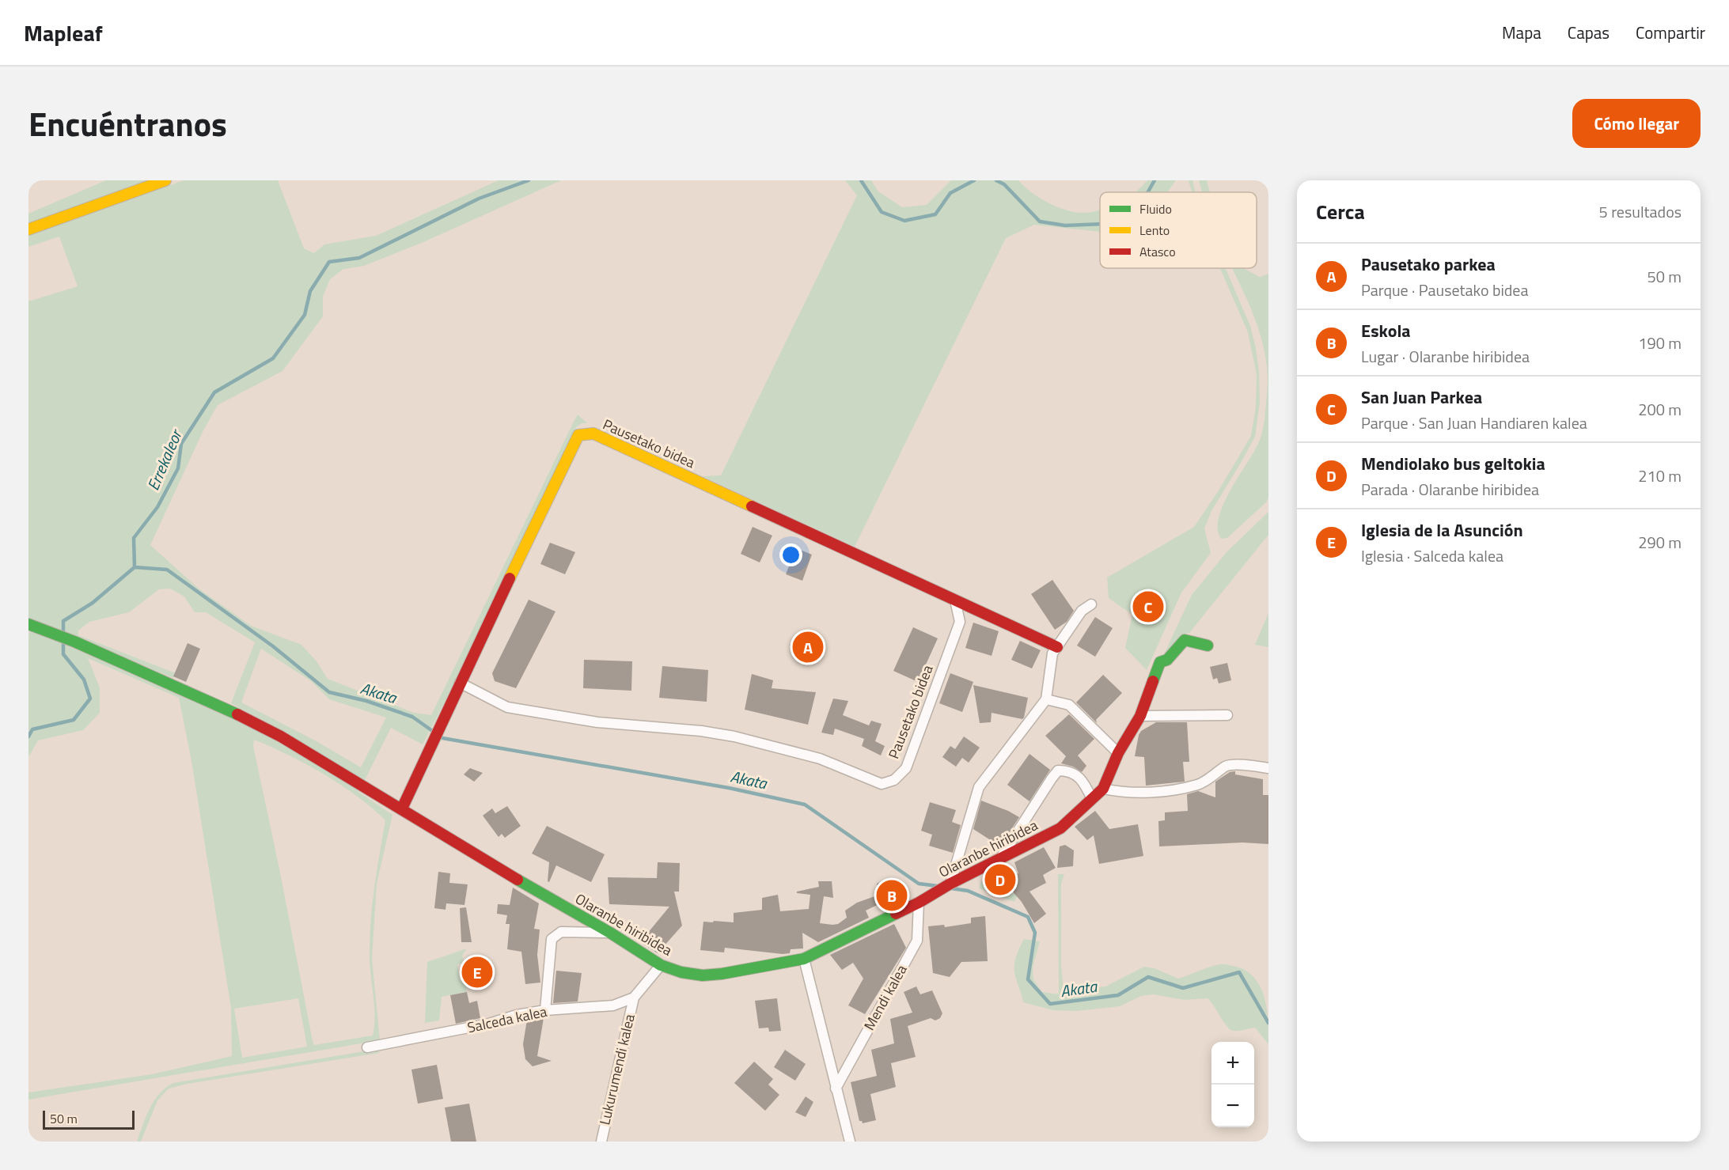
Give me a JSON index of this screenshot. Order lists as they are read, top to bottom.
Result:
{
  "streets": {
    "street": [
      "Pausetako bidea",
      "Olaranbe hiribidea",
      "Mendi kalea",
      "Salceda kalea",
      "Lukurumendi kalea"
    ]
  },
  "crossings": [
    ["Pausetako bidea", "Olaranbe hiribidea"],
    ["Olaranbe hiribidea", "Mendi kalea"],
    ["Salceda kalea", "Lukurumendi kalea"]
  ],
  "water": ["Errekaleor", "Akata"],
  "legend": ["Fluido", "Lento", "Atasco"],
  "scale_bar": "50 m",
  "page": {
    "header": "Mapleaf",
    "nav": ["Mapa", "Capas", "Compartir"],
    "title": "Encuéntranos",
    "buttons": "Cómo llegar",
    "heading": ["Cerca", "5 resultados"],
    "list": [
      {
        "mark": "A",
        "name": "Pausetako parkea",
        "note": "Parque · Pausetako bidea",
        "value": "50 m"
      },
      {
        "mark": "B",
        "name": "Eskola",
        "note": "Lugar · Olaranbe hiribidea",
        "value": "190 m"
      },
      {
        "mark": "C",
        "name": "San Juan Parkea",
        "note": "Parque · San Juan Handiaren kalea",
        "value": "200 m"
      },
      {
        "mark": "D",
        "name": "Mendiolako bus geltokia",
        "note": "Parada · Olaranbe hiribidea",
        "value": "210 m"
      },
      {
        "mark": "E",
        "name": "Iglesia de la Asunción",
        "note": "Iglesia · Salceda kalea",
        "value": "290 m"
      }
    ],
    "pins": [
      "C",
      "A",
      "D",
      "B",
      "E"
    ],
    "map_buttons": ["+", "−"],
    "scale": "50 m"
  }
}
